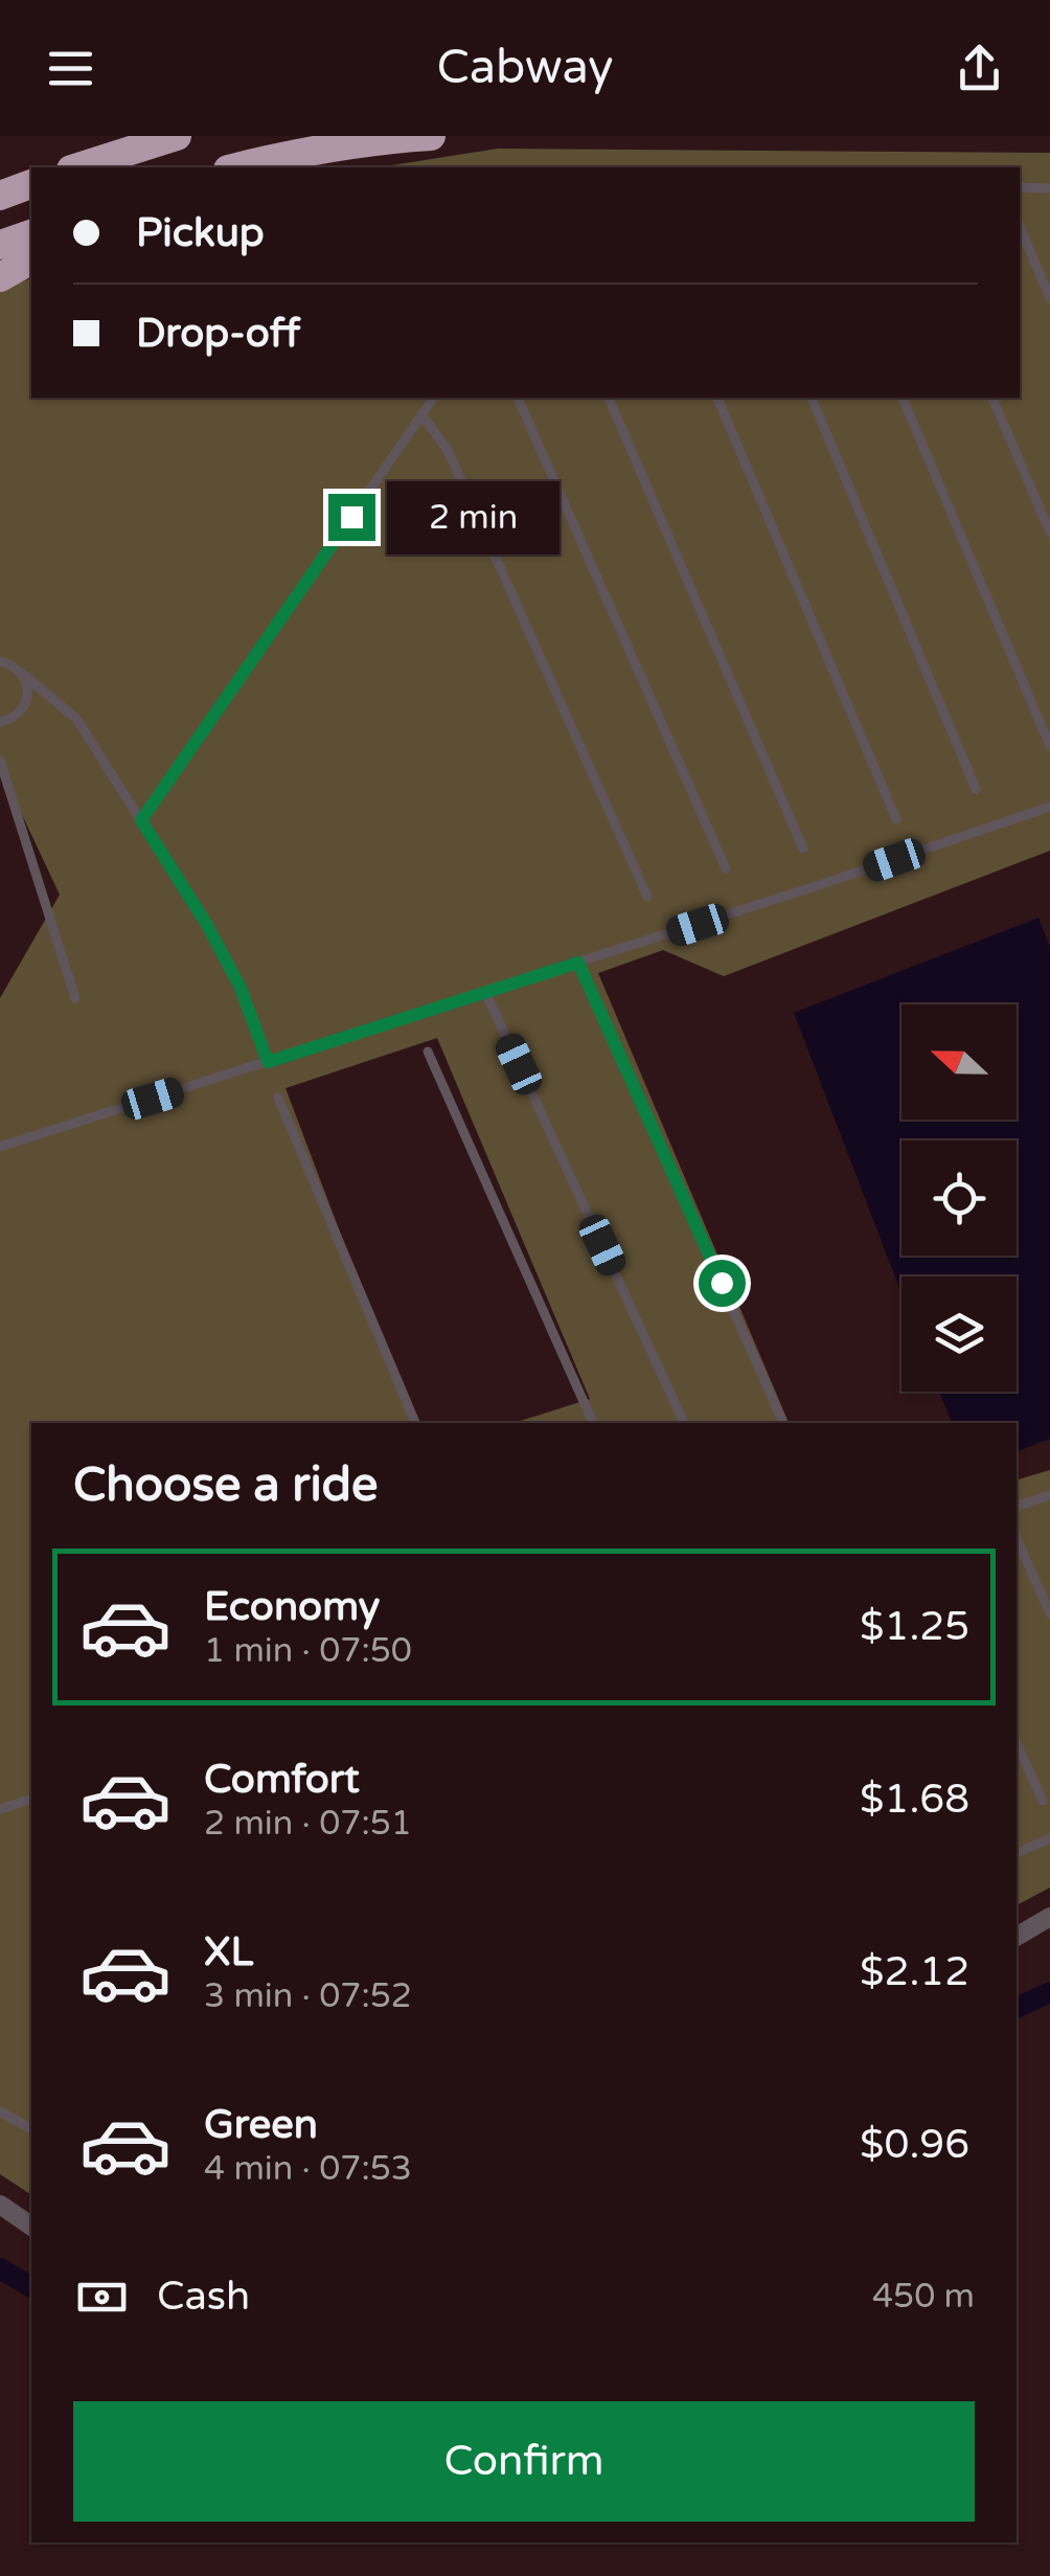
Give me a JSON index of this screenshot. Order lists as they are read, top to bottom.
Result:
{
  "north": "left",
  "page": {
    "header": "Cabway",
    "banner": ["Pickup", "Drop-off"],
    "bubble": "2 min",
    "heading": "Choose a ride",
    "list": [
      {
        "name": "Economy",
        "note": "1 min · 07:50",
        "value": "$1.25"
      },
      {
        "name": "Comfort",
        "note": "2 min · 07:51",
        "value": "$1.68"
      },
      {
        "name": "XL",
        "note": "3 min · 07:52",
        "value": "$2.12"
      },
      {
        "name": "Green",
        "note": "4 min · 07:53",
        "value": "$0.96"
      }
    ],
    "pay": ["Cash", "450 m"],
    "buttons": "Confirm"
  }
}
